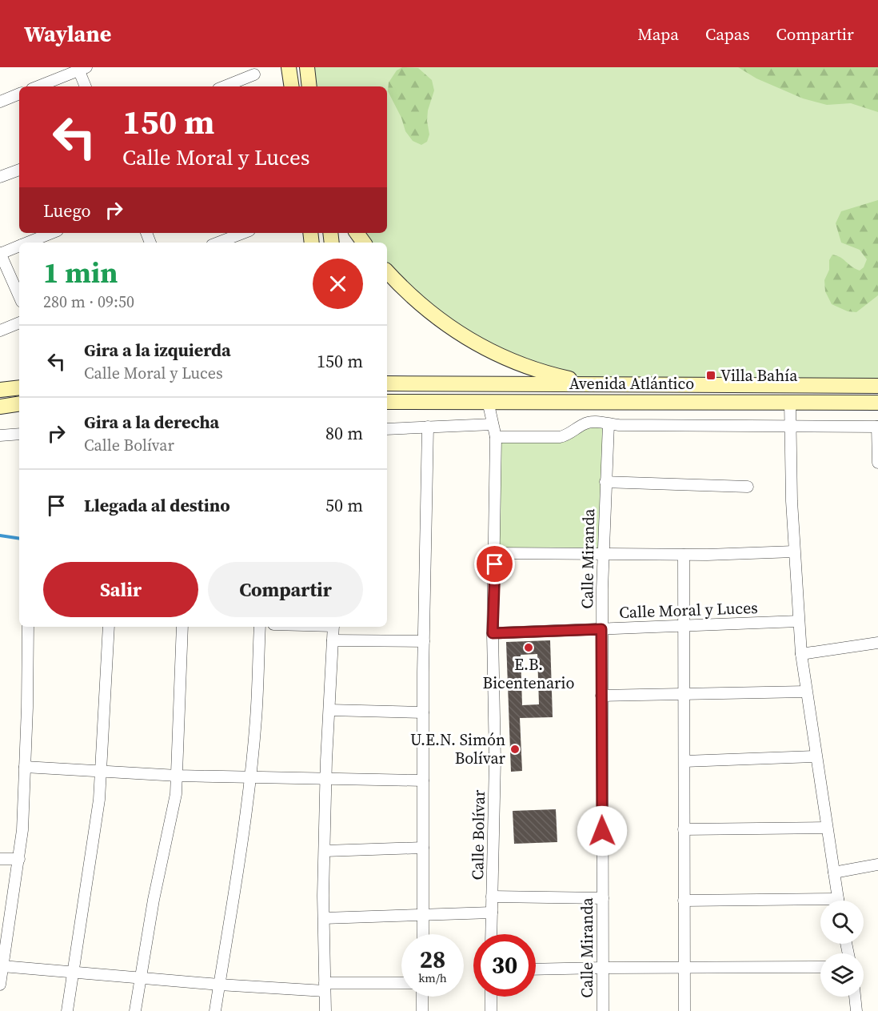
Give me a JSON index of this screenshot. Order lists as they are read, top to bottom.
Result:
{
  "streets": {
    "main road": ["Avenida Atlántico"],
    "street": ["Calle Miranda", "Calle Moral y Luces", "Calle Bolívar"]
  },
  "crossings": [
    ["Avenida Atlántico", "Calle Bolívar"],
    ["Calle Miranda", "Calle Moral y Luces"],
    ["Calle Moral y Luces", "Calle Bolívar"]
  ],
  "places": {
    "transit": ["Villa Bahía"],
    "other": ["E.B. Bicentenario", "U.E.N. Simón Bolívar"]
  },
  "page": {
    "header": "Waylane",
    "nav": ["Mapa", "Capas", "Compartir"],
    "turn": ["150 m", "Calle Moral y Luces"],
    "then": "Luego",
    "heading": ["1 min", "280 m · 09:50"],
    "list": [
      {
        "name": "Gira a la izquierda",
        "note": "Calle Moral y Luces",
        "value": "150 m"
      },
      {
        "name": "Gira a la derecha",
        "note": "Calle Bolívar",
        "value": "80 m"
      },
      {
        "name": "Llegada al destino",
        "value": "50 m"
      }
    ],
    "buttons": ["Salir", "Compartir"],
    "speed": "28 km/h",
    "limit": "30"
  }
}
